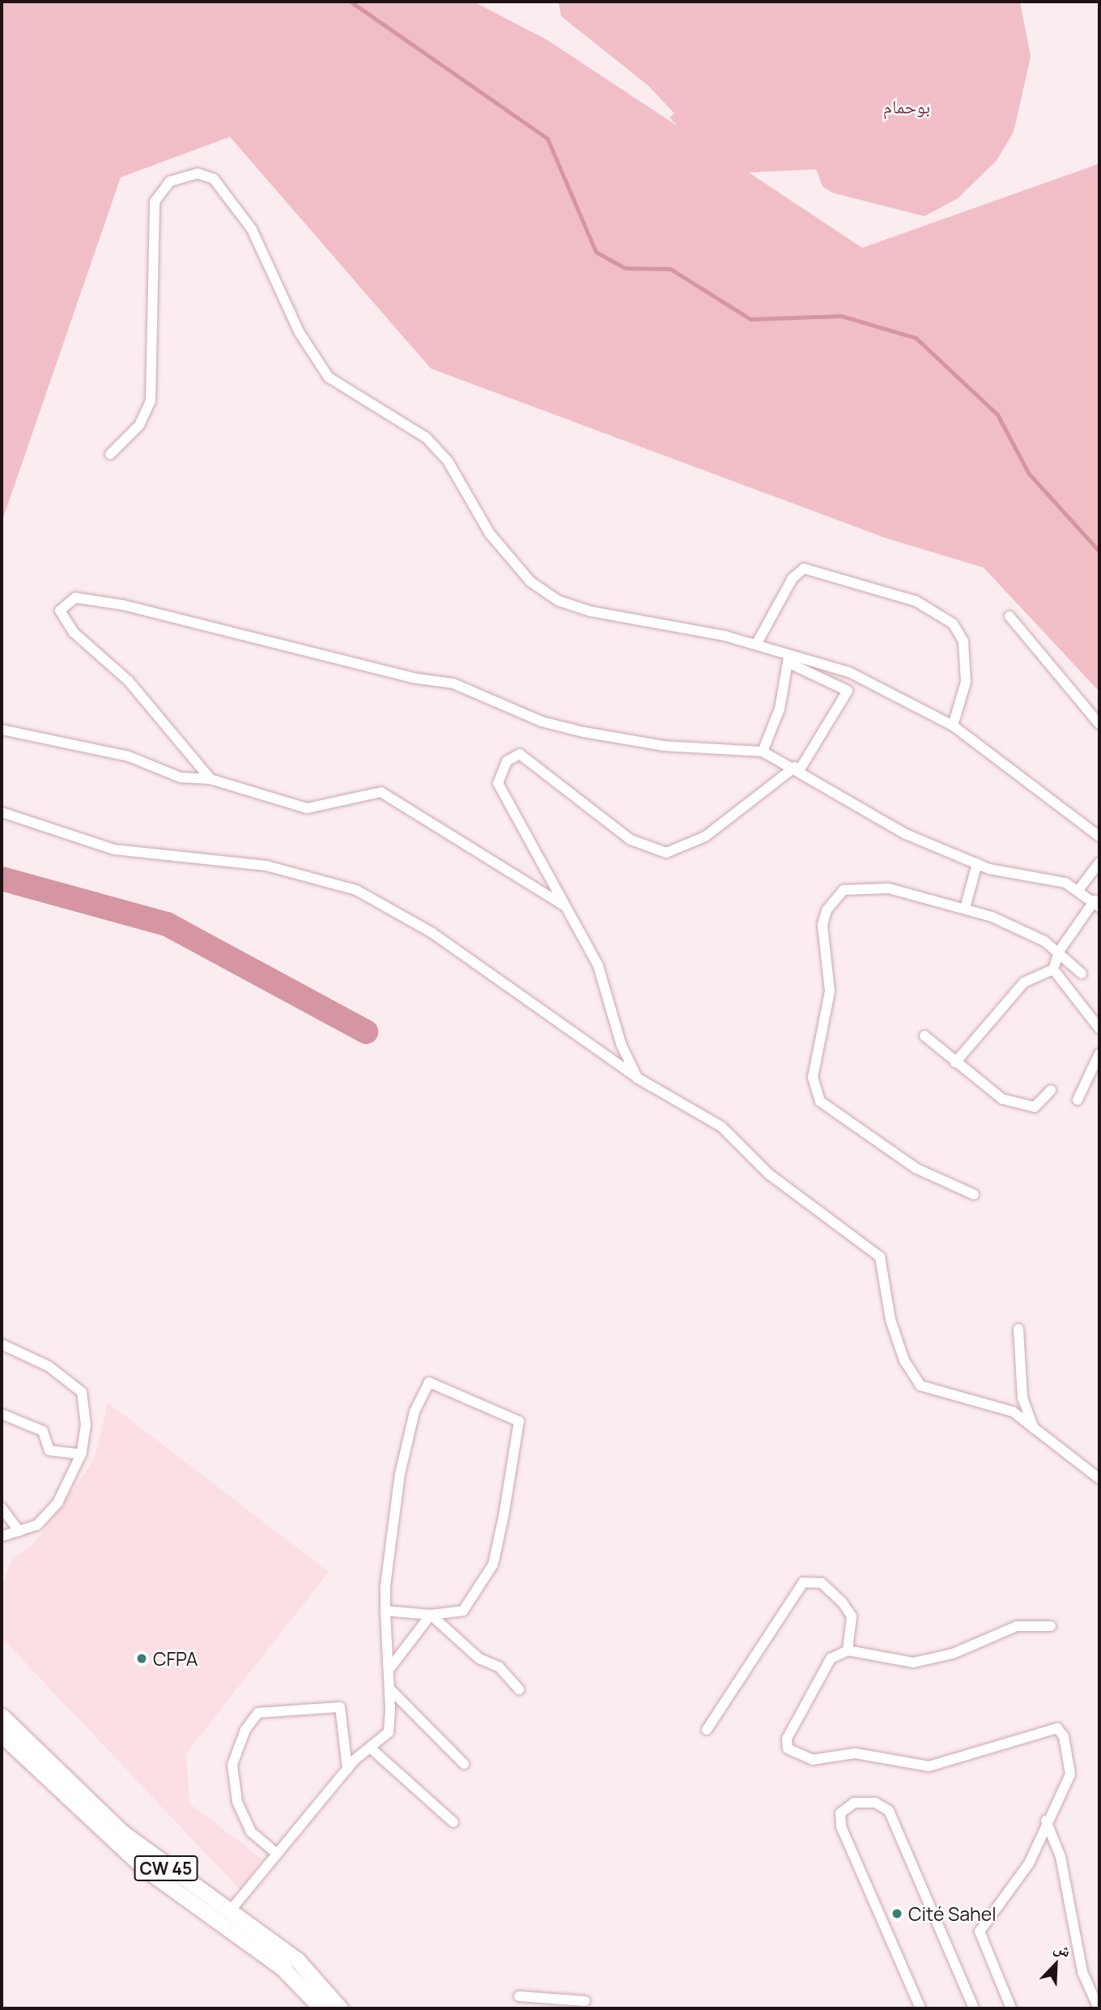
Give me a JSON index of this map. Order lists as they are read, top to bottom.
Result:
{
  "streets": {
    "main road": ["CW 45"]
  },
  "parks": ["بوحمام"],
  "places": ["CFPA", "Cité Sahel"],
  "north": "top right"
}
